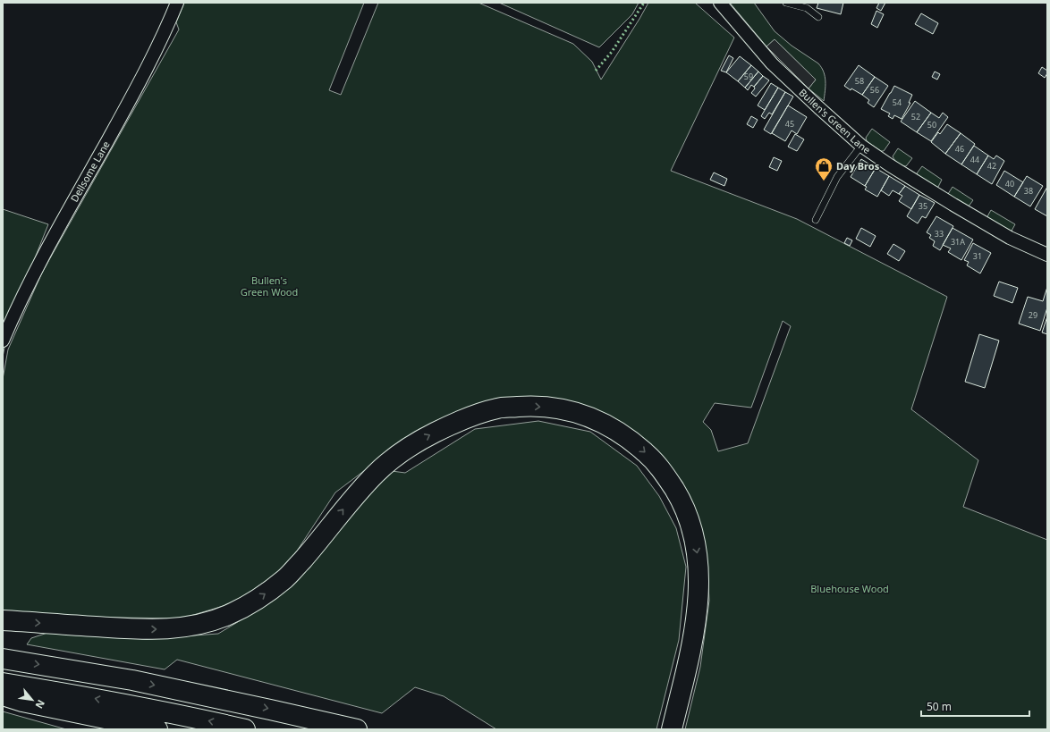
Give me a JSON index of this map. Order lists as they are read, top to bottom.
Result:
{
  "streets": {
    "street": ["Bullen's Green Lane", "Dellsome Lane"]
  },
  "parks": ["Bullen's Green Wood", "Bluehouse Wood"],
  "places": {
    "shop": ["Day Bros"]
  },
  "house_numbers": [
    "59",
    "58",
    "56",
    "54",
    "52",
    "45",
    "50",
    "46",
    "44",
    "42",
    "40",
    "38",
    "35",
    "33",
    "31A",
    "31",
    "29"
  ],
  "scale_bar": "50 m",
  "north": "bottom right"
}
